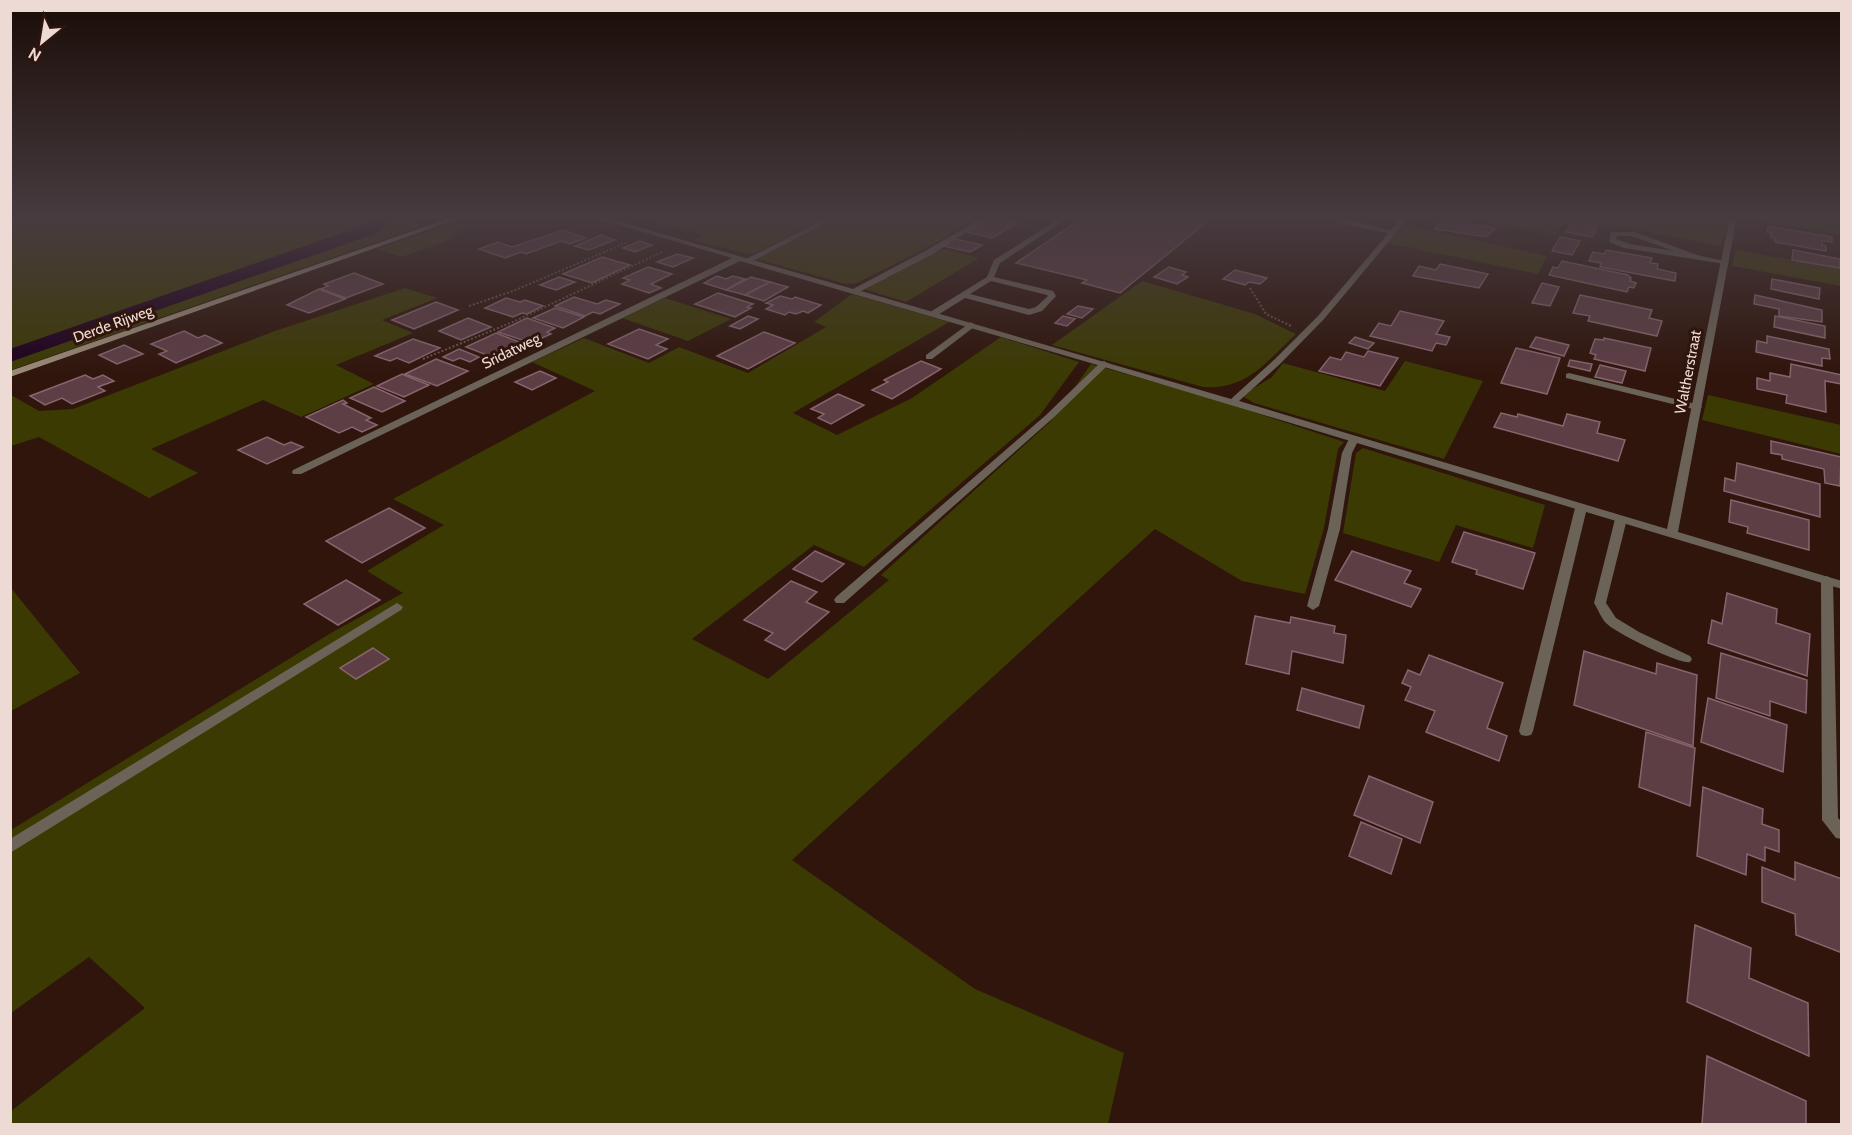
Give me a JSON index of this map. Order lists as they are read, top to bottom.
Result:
{
  "streets": {
    "street": ["Derde Rijweg", "Sridatweg", "Waltherstraat"]
  },
  "north": "bottom left"
}
